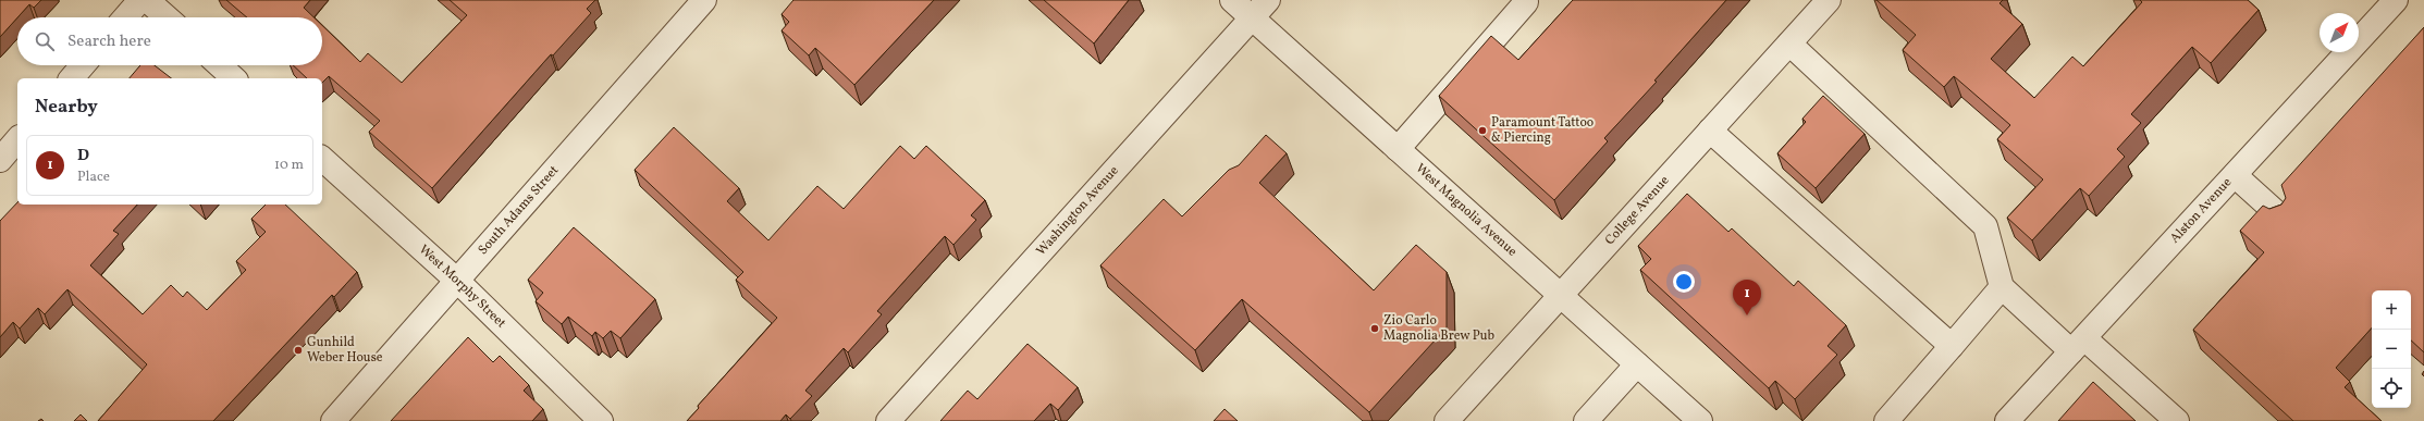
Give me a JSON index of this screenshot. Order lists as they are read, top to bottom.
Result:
{
  "streets": {
    "street": [
      "Alston Avenue",
      "South Adams Street",
      "Washington Avenue",
      "West Magnolia Avenue",
      "College Avenue",
      "West Morphy Street"
    ]
  },
  "crossings": [
    ["South Adams Street", "West Morphy Street"],
    ["Washington Avenue", "West Magnolia Avenue"],
    ["West Magnolia Avenue", "College Avenue"]
  ],
  "places": ["Paramount Tattoo & Piercing", "Zio Carlo Magnolia Brew Pub", "Gunhild Weber House"],
  "north": "top right",
  "page": {
    "search": "Search here",
    "heading": "Nearby",
    "list": [
      {
        "mark": "1",
        "name": "D",
        "note": "Place",
        "value": "10 m"
      }
    ],
    "pins": "1",
    "map_buttons": ["+", "−"]
  }
}
